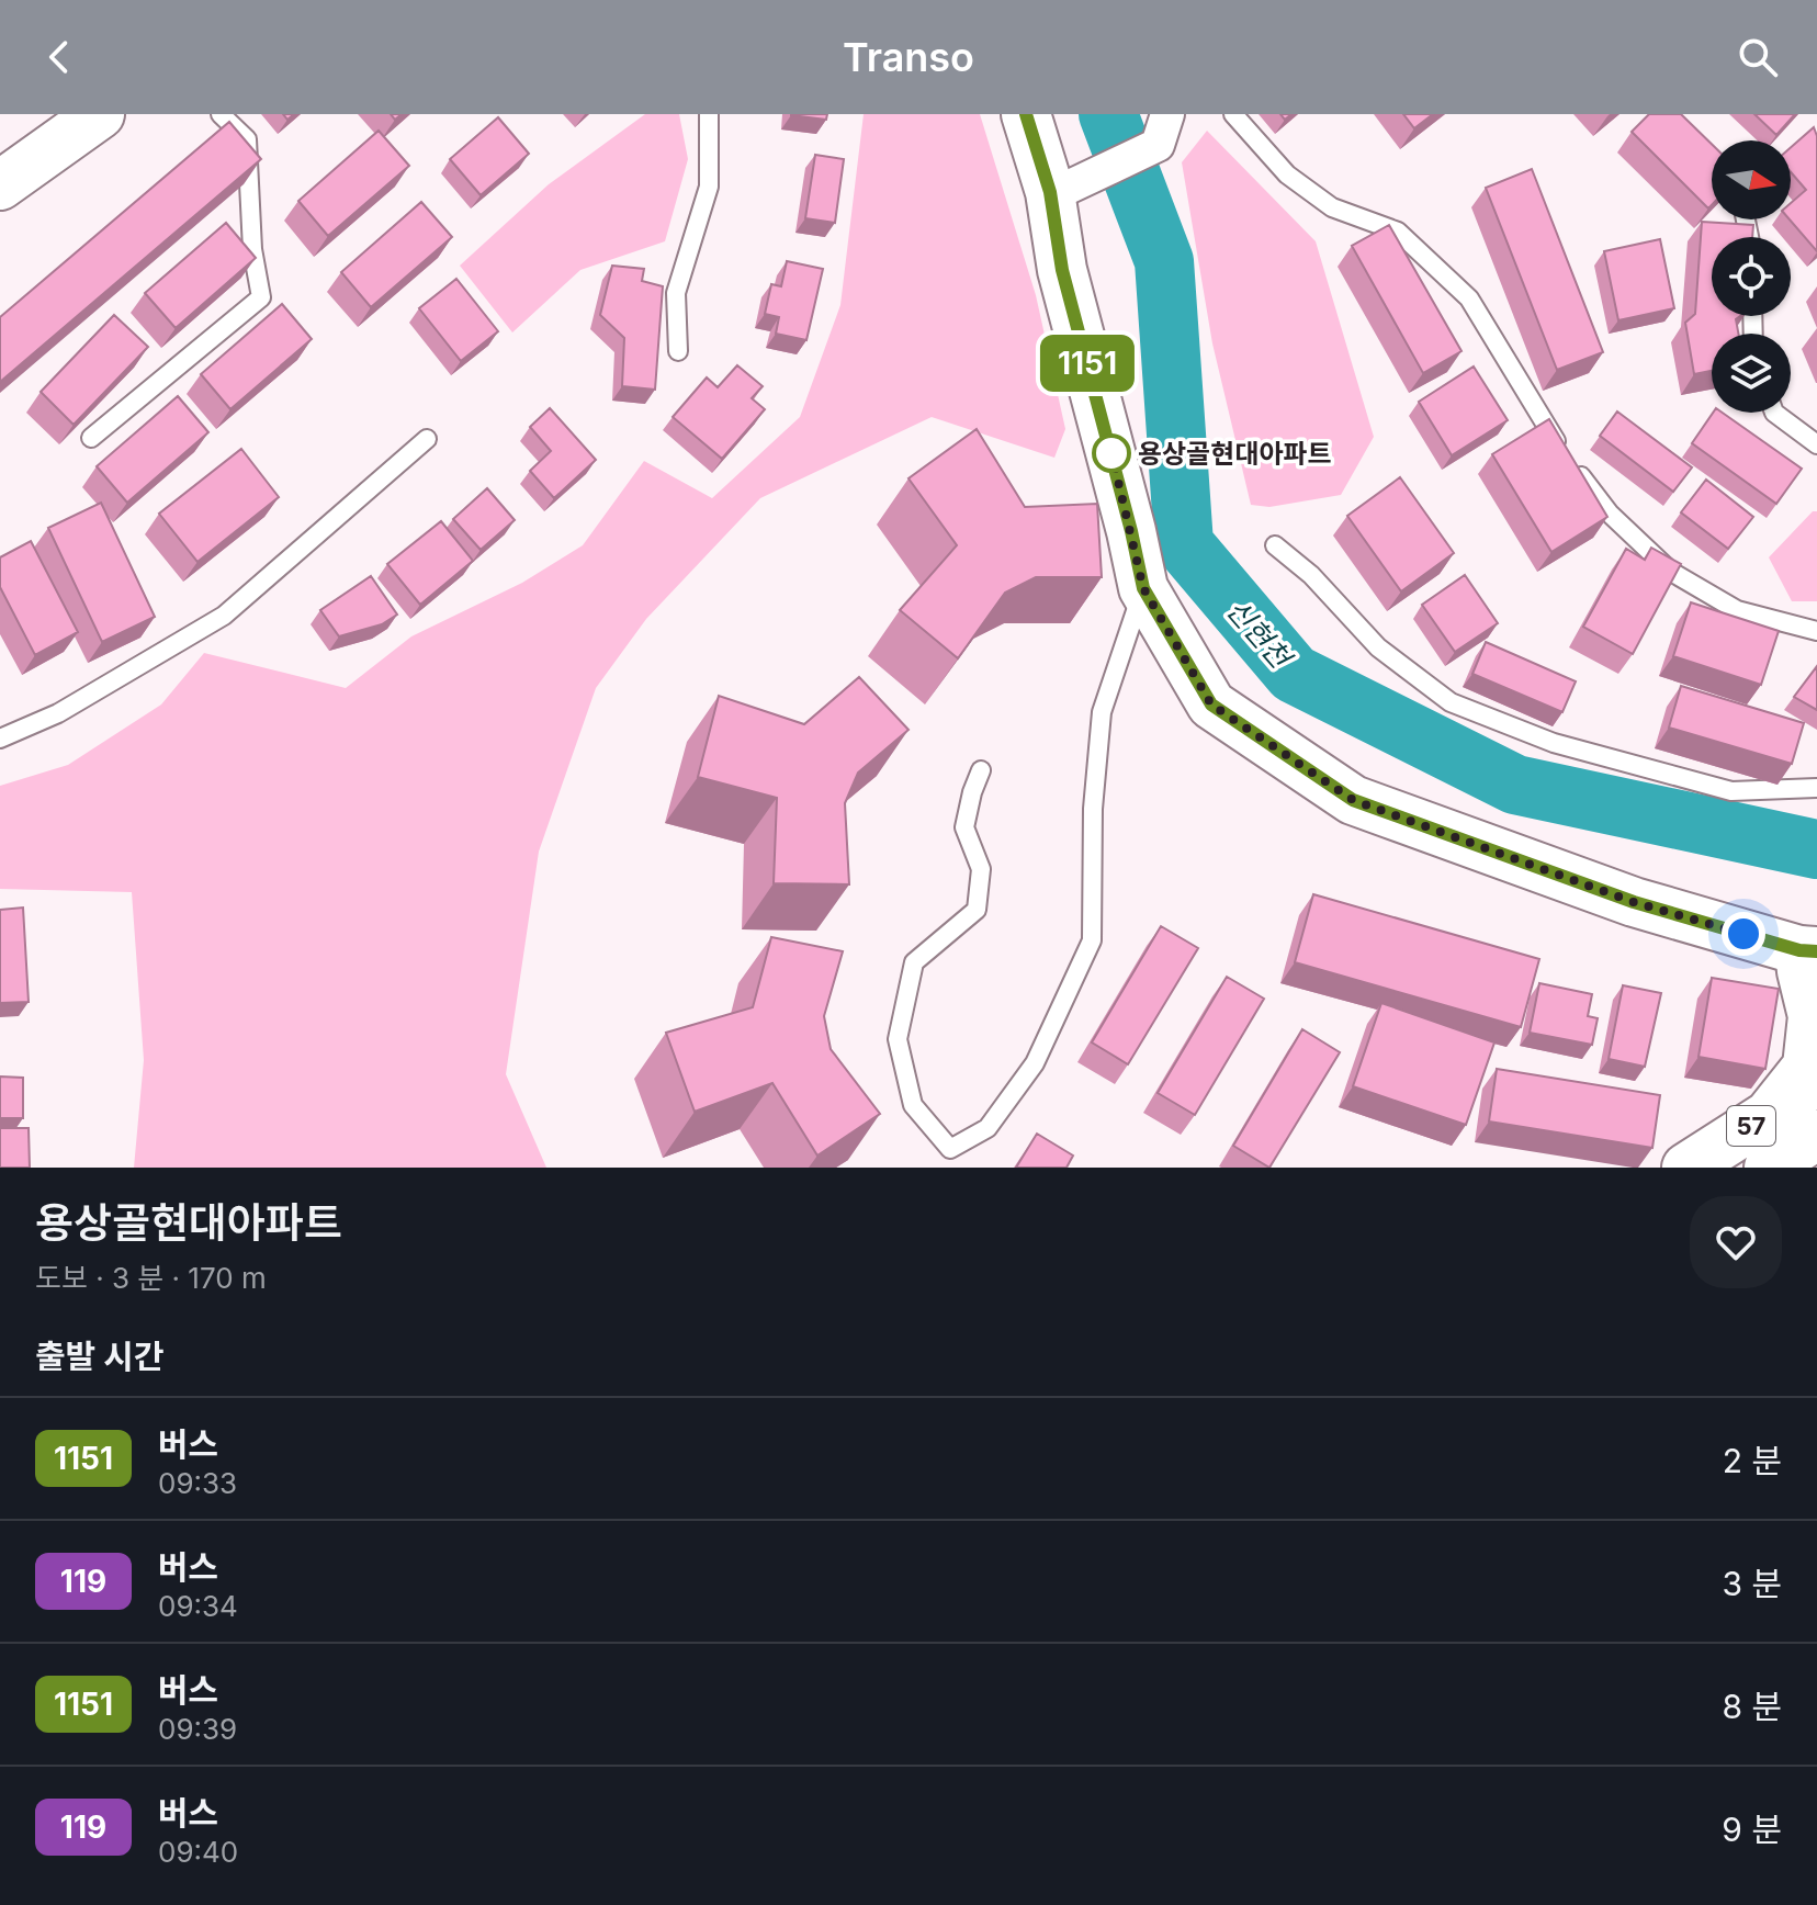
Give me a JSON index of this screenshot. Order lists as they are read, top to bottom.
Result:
{
  "streets": {
    "main road": ["57"]
  },
  "water": ["신현천"],
  "places": ["용상골현대아파트"],
  "lines": ["bus line 1151"],
  "north": "right",
  "page": {
    "header": "Transo",
    "on_map": "1151",
    "heading": [
      ["용상골현대아파트", "도보 · 3 분 · 170 m"],
      "출발 시간"
    ],
    "list": [
      {
        "mark": "1151",
        "name": "버스",
        "note": "09:33",
        "value": "2 분"
      },
      {
        "mark": "119",
        "name": "버스",
        "note": "09:34",
        "value": "3 분"
      },
      {
        "mark": "1151",
        "name": "버스",
        "note": "09:39",
        "value": "8 분"
      },
      {
        "mark": "119",
        "name": "버스",
        "note": "09:40",
        "value": "9 분"
      }
    ]
  }
}
